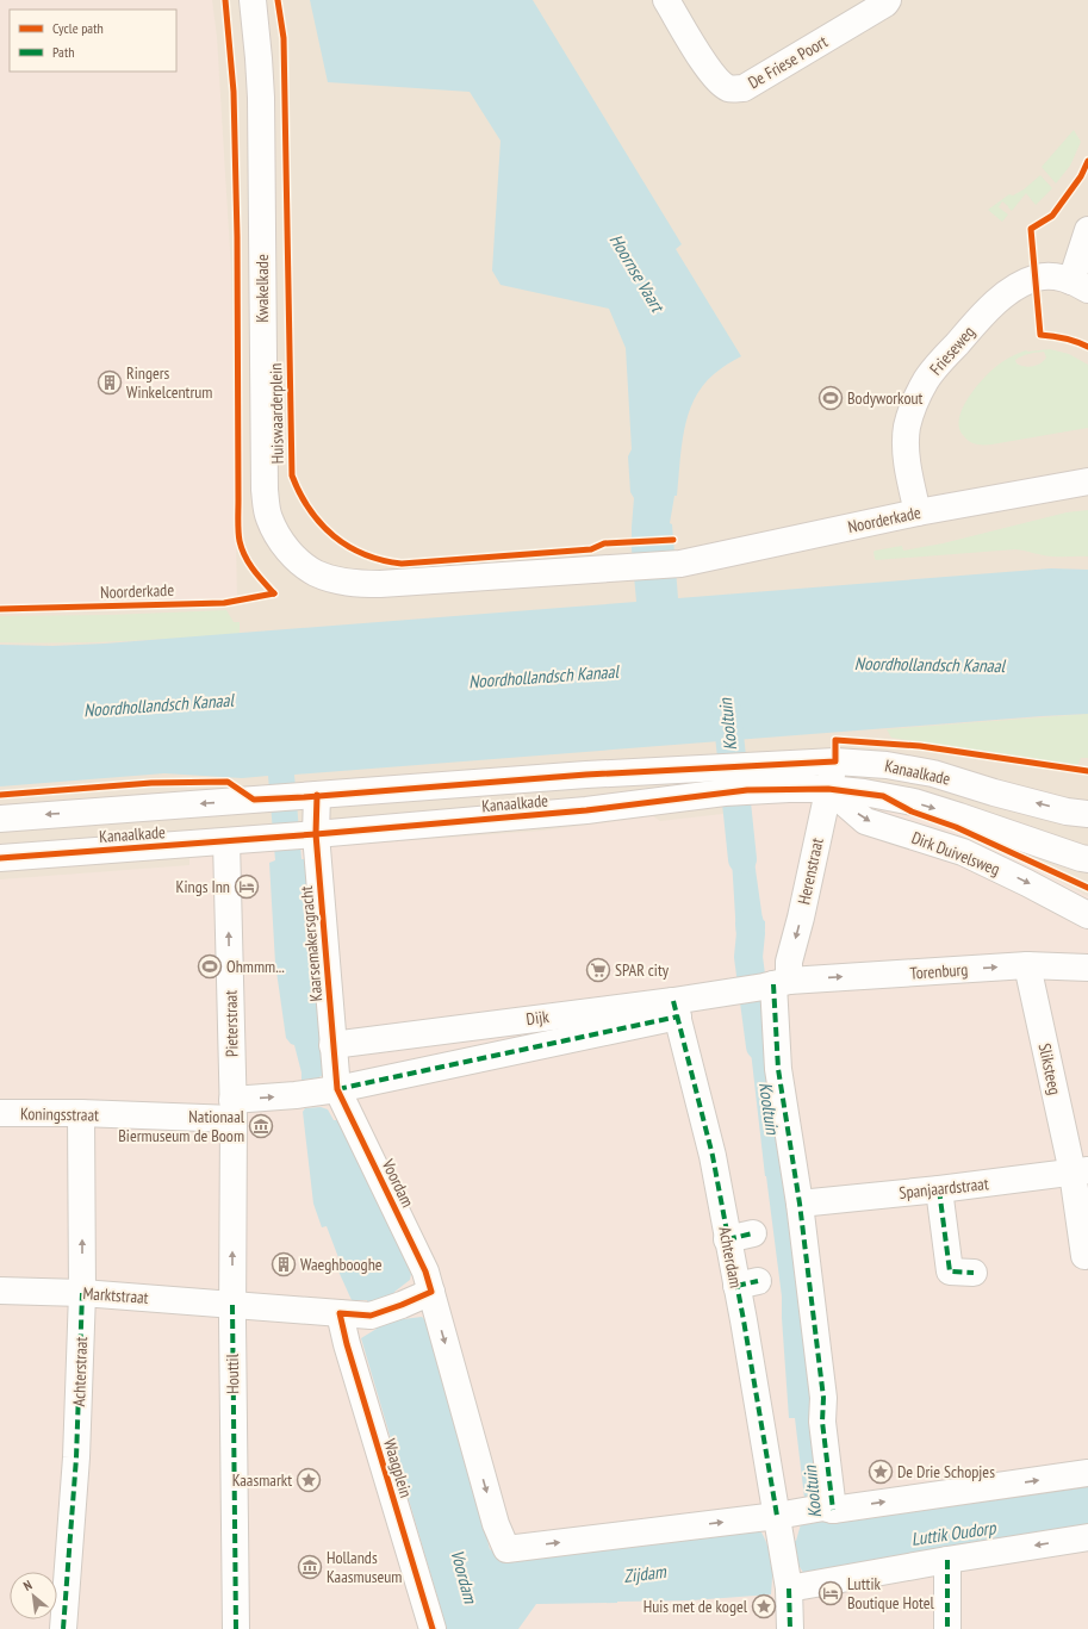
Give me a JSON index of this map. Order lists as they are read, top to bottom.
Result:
{
  "streets": {
    "street": [
      "De Friese Poort",
      "Kwakelkade",
      "Frieseweg",
      "Noorderkade",
      "Kanaalkade",
      "Dirk Duivelsweg",
      "Herenstraat",
      "Kaarsemakersgracht",
      "Torenburg",
      "Dijk",
      "Pieterstraat",
      "Sliksteeg",
      "Koningsstraat",
      "Voordam",
      "Spanjaardstraat",
      "Achterdam",
      "Marktstraat",
      "Achterstraat",
      "Houttil",
      "Waagplein"
    ],
    "cycle path": ["Huiswaarderplein"]
  },
  "crossings": [
    ["Kwakelkade", "Noorderkade"],
    ["Frieseweg", "Noorderkade"],
    ["Kanaalkade", "Dirk Duivelsweg"],
    ["Kanaalkade", "Herenstraat"],
    ["Kanaalkade", "Kaarsemakersgracht"],
    ["Kanaalkade", "Pieterstraat"],
    ["Dirk Duivelsweg", "Herenstraat"],
    ["Herenstraat", "Torenburg"],
    ["Herenstraat", "Dijk"],
    ["Kaarsemakersgracht", "Dijk"],
    ["Kaarsemakersgracht", "Voordam"],
    ["Torenburg", "Dijk"],
    ["Torenburg", "Sliksteeg"],
    ["Dijk", "Pieterstraat"],
    ["Dijk", "Koningsstraat"],
    ["Dijk", "Voordam"],
    ["Dijk", "Achterdam"],
    ["Dijk", "Houttil"],
    ["Pieterstraat", "Koningsstraat"],
    ["Pieterstraat", "Houttil"],
    ["Sliksteeg", "Spanjaardstraat"],
    ["Koningsstraat", "Achterstraat"],
    ["Koningsstraat", "Houttil"],
    ["Voordam", "Achterdam"],
    ["Marktstraat", "Achterstraat"],
    ["Marktstraat", "Houttil"]
  ],
  "one_way": [
    "Dirk Duivelsweg",
    "Herenstraat",
    "Torenburg",
    "Pieterstraat",
    "Houttil"
  ],
  "water": [
    "Hoornse Vaart",
    "Noordhollandsch Kanaal",
    "Kooltuin",
    "Luttik Oudorp",
    "Zijdam",
    "Voordam"
  ],
  "places": {
    "building": ["Ringers Winkelcentrum", "Waeghbooghe"],
    "sports": ["Bodyworkout", "Ohmmm..."],
    "hotel": ["Kings Inn", "Luttik Boutique Hotel"],
    "supermarket": ["SPAR city"],
    "museum": ["Nationaal Biermuseum de Boom", "Hollands Kaasmuseum"],
    "place": ["De Drie Schopjes", "Kaasmarkt", "Huis met de kogel"]
  },
  "legend": ["Cycle path", "Path"],
  "north": "top left"
}
